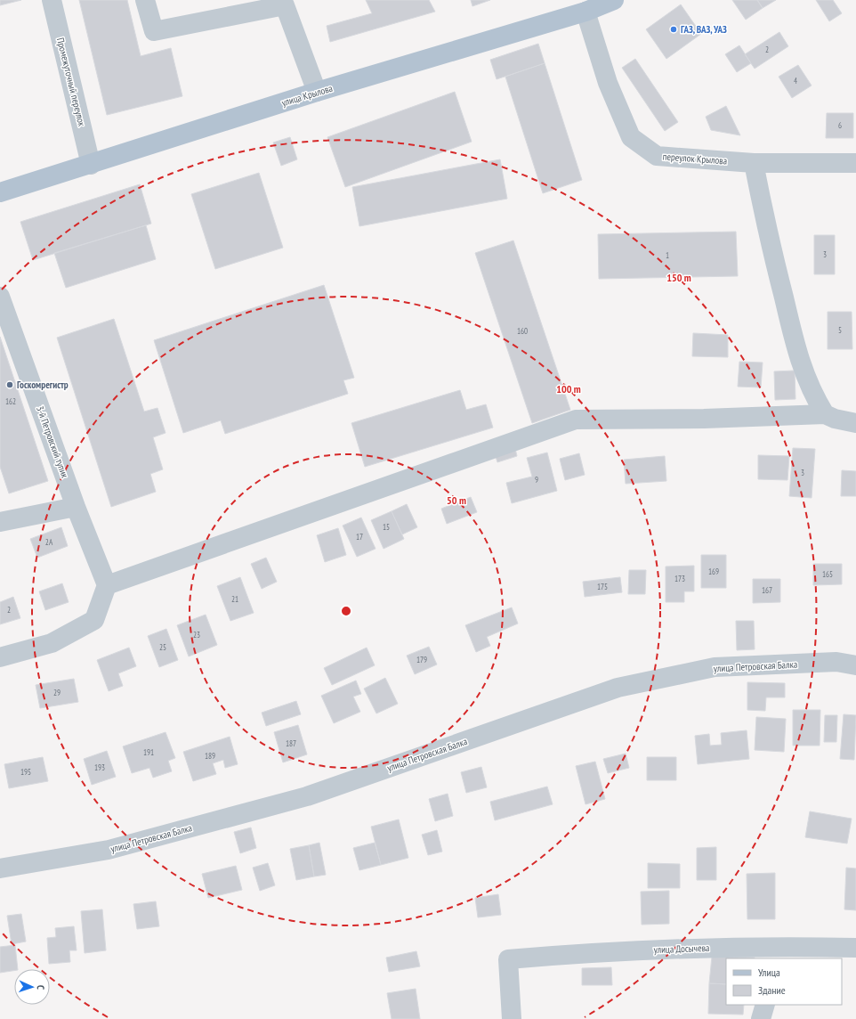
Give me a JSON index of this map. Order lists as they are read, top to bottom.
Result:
{
  "streets": {
    "main road": ["улица Крылова"],
    "street": [
      "Промежуточный переулок",
      "переулок Крылова",
      "3-й Петровский тупик",
      "улица Петровская Балка",
      "улица Досычева"
    ]
  },
  "crossings": [
    ["Промежуточный переулок", "улица Крылова"],
    ["улица Крылова", "переулок Крылова"]
  ],
  "places": ["ГАЗ, ВАЗ, УАЗ", "Госкомрегистр"],
  "house_numbers": [
    "2",
    "4",
    "6",
    "3",
    "1",
    "5",
    "160",
    "162",
    "3",
    "9",
    "15",
    "17",
    "2А",
    "169",
    "165",
    "173",
    "175",
    "167",
    "21",
    "2",
    "23",
    "25",
    "179",
    "29",
    "187",
    "191",
    "189",
    "193",
    "195"
  ],
  "legend": ["Улица", "Здание"],
  "north": "right",
  "rings": ["150 m", "100 m", "50 m"]
}
